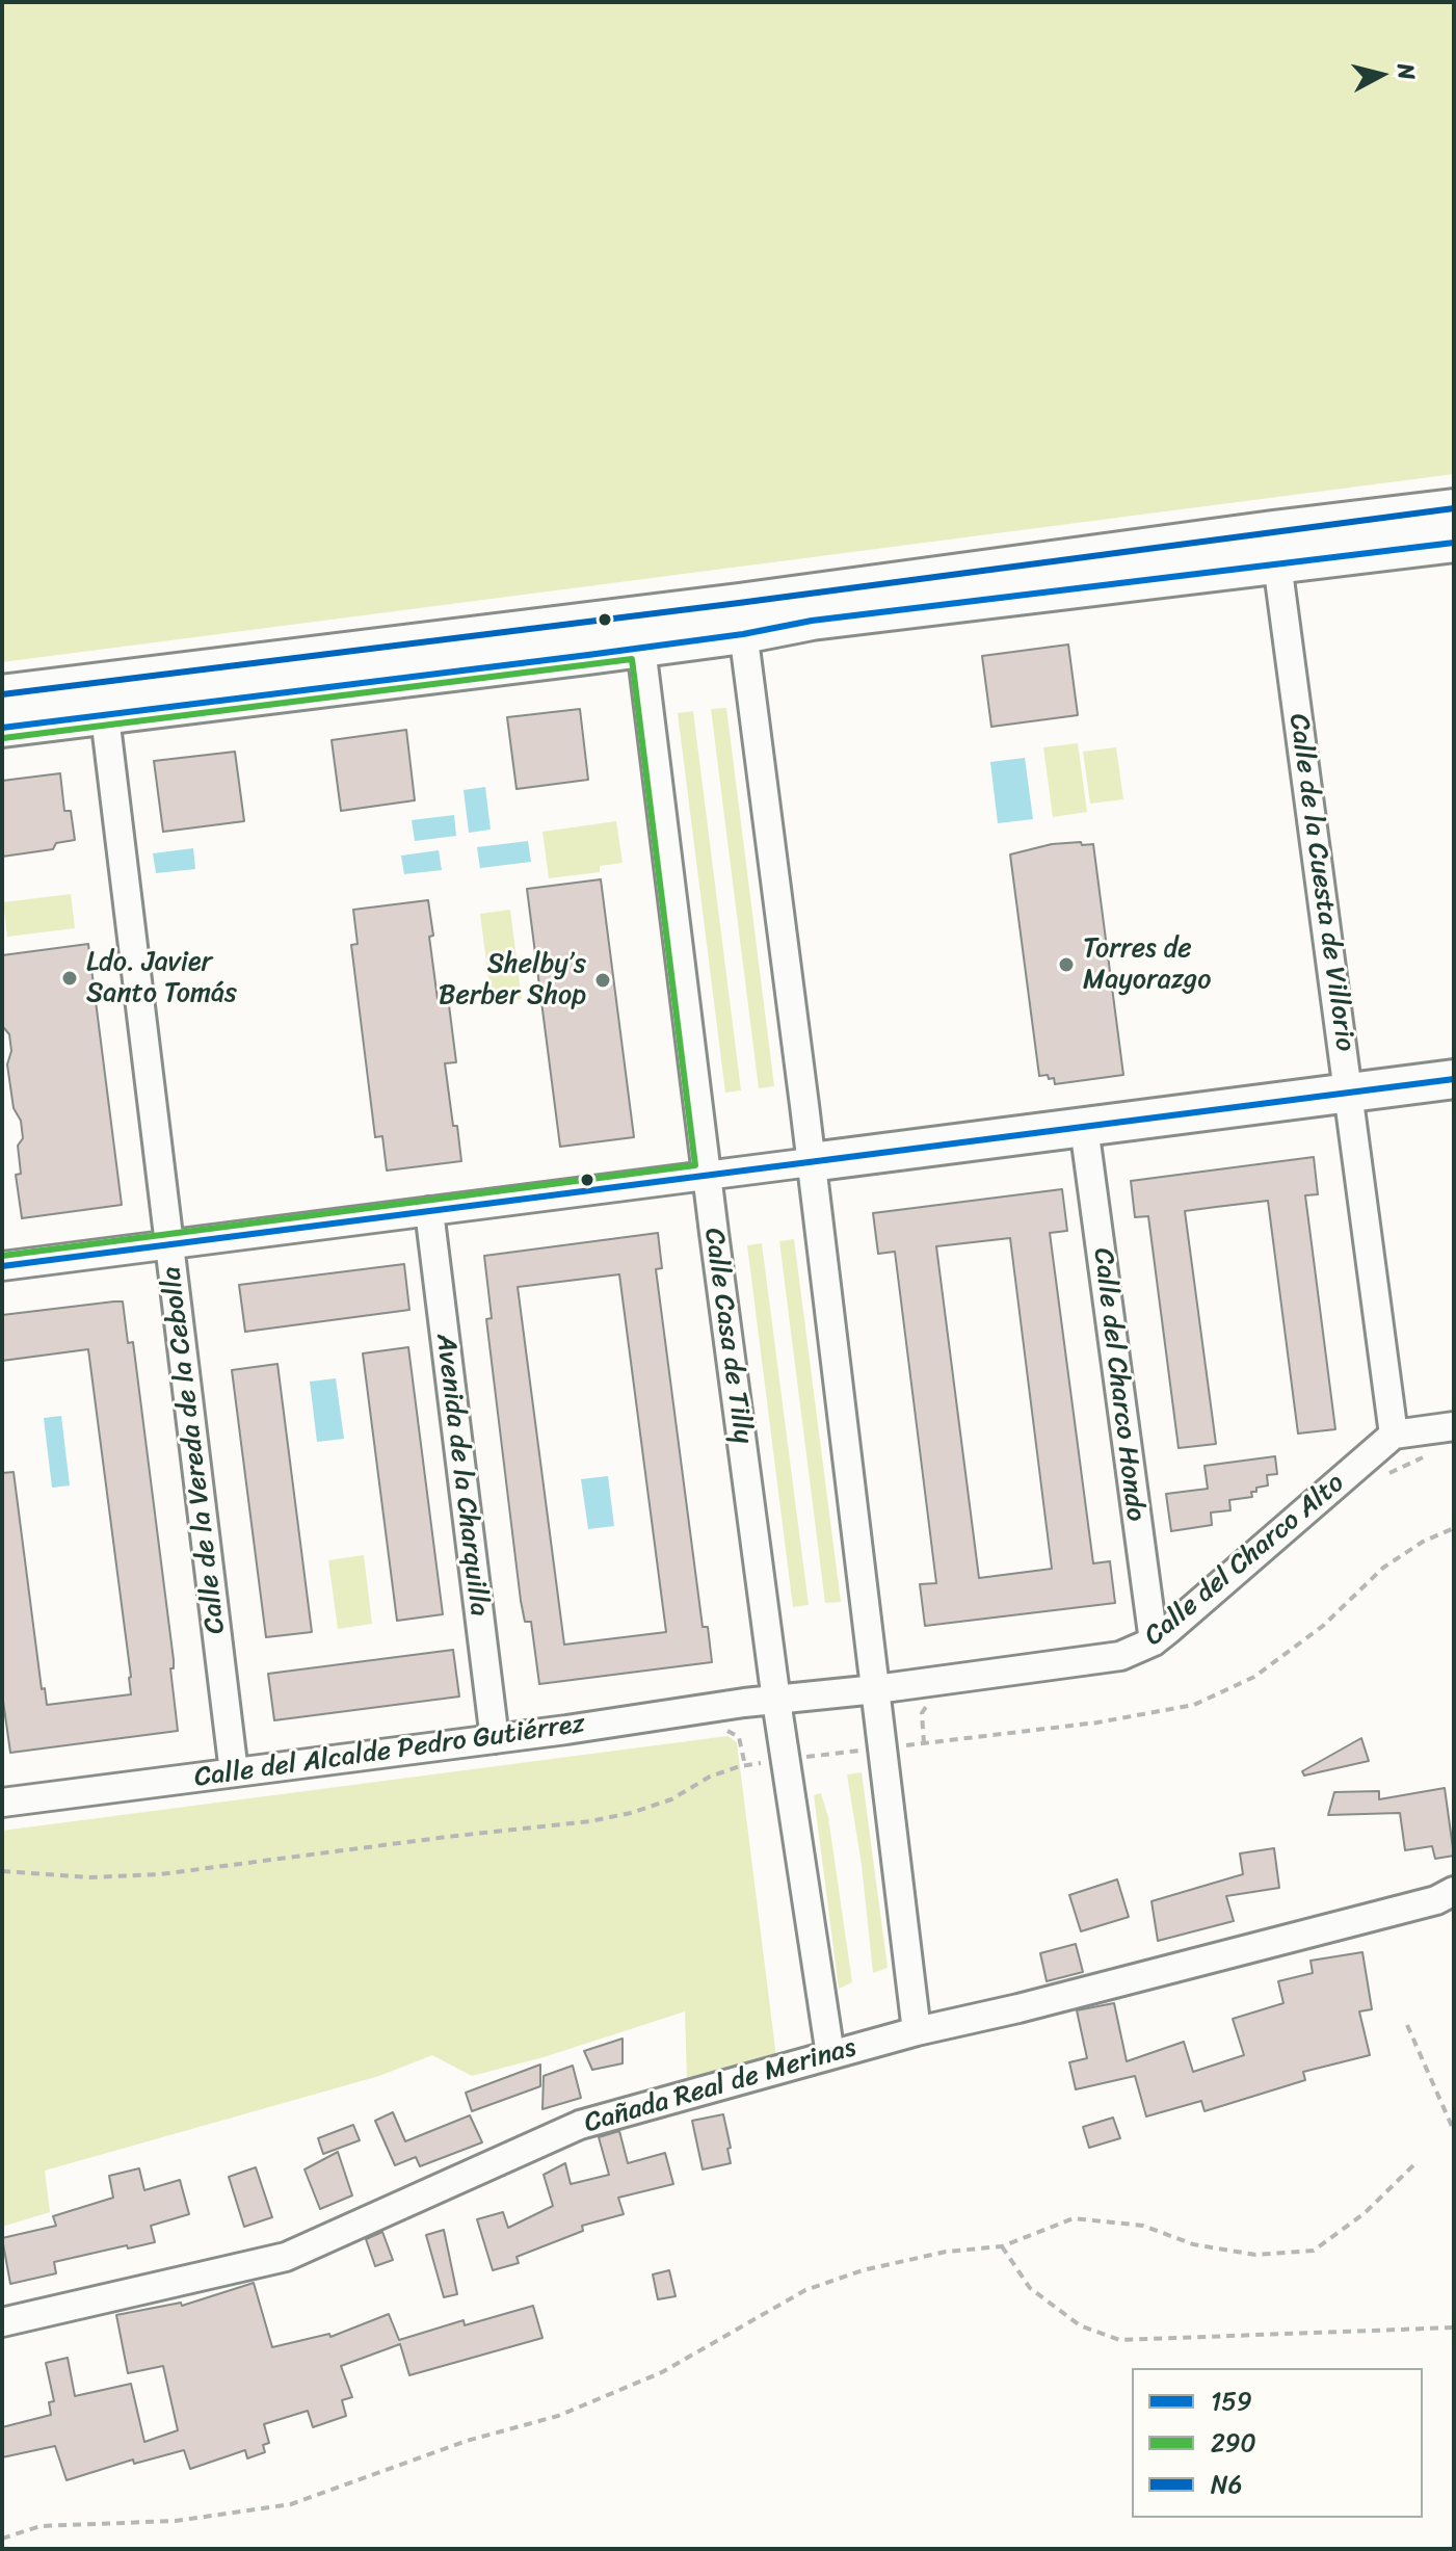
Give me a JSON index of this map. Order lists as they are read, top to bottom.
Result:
{
  "streets": {
    "street": [
      "Calle de la Cuesta de Villorio",
      "Calle Casa de Tilly",
      "Calle del Charco Hondo",
      "Calle de la Vereda de la Cebolla",
      "Avenida de la Charquilla",
      "Calle del Charco Alto",
      "Calle del Alcalde Pedro Gutiérrez",
      "Cañada Real de Merinas"
    ]
  },
  "crossings": [
    ["Calle de la Cuesta de Villorio", "Calle del Charco Alto"],
    ["Calle Casa de Tilly", "Calle del Charco Alto"],
    ["Calle Casa de Tilly", "Calle del Alcalde Pedro Gutiérrez"],
    ["Calle Casa de Tilly", "Cañada Real de Merinas"],
    ["Calle del Charco Hondo", "Calle del Charco Alto"],
    ["Calle de la Vereda de la Cebolla", "Calle del Alcalde Pedro Gutiérrez"],
    ["Avenida de la Charquilla", "Calle del Alcalde Pedro Gutiérrez"],
    ["Calle del Charco Alto", "Calle del Alcalde Pedro Gutiérrez"]
  ],
  "places": ["Torres de Mayorazgo", "Ldo. Javier Santo Tomás", "Shelby’s Berber Shop"],
  "lines": ["transit line N6", "transit line 159", "transit line 290"],
  "legend": ["159", "290", "N6"],
  "north": "right"
}
